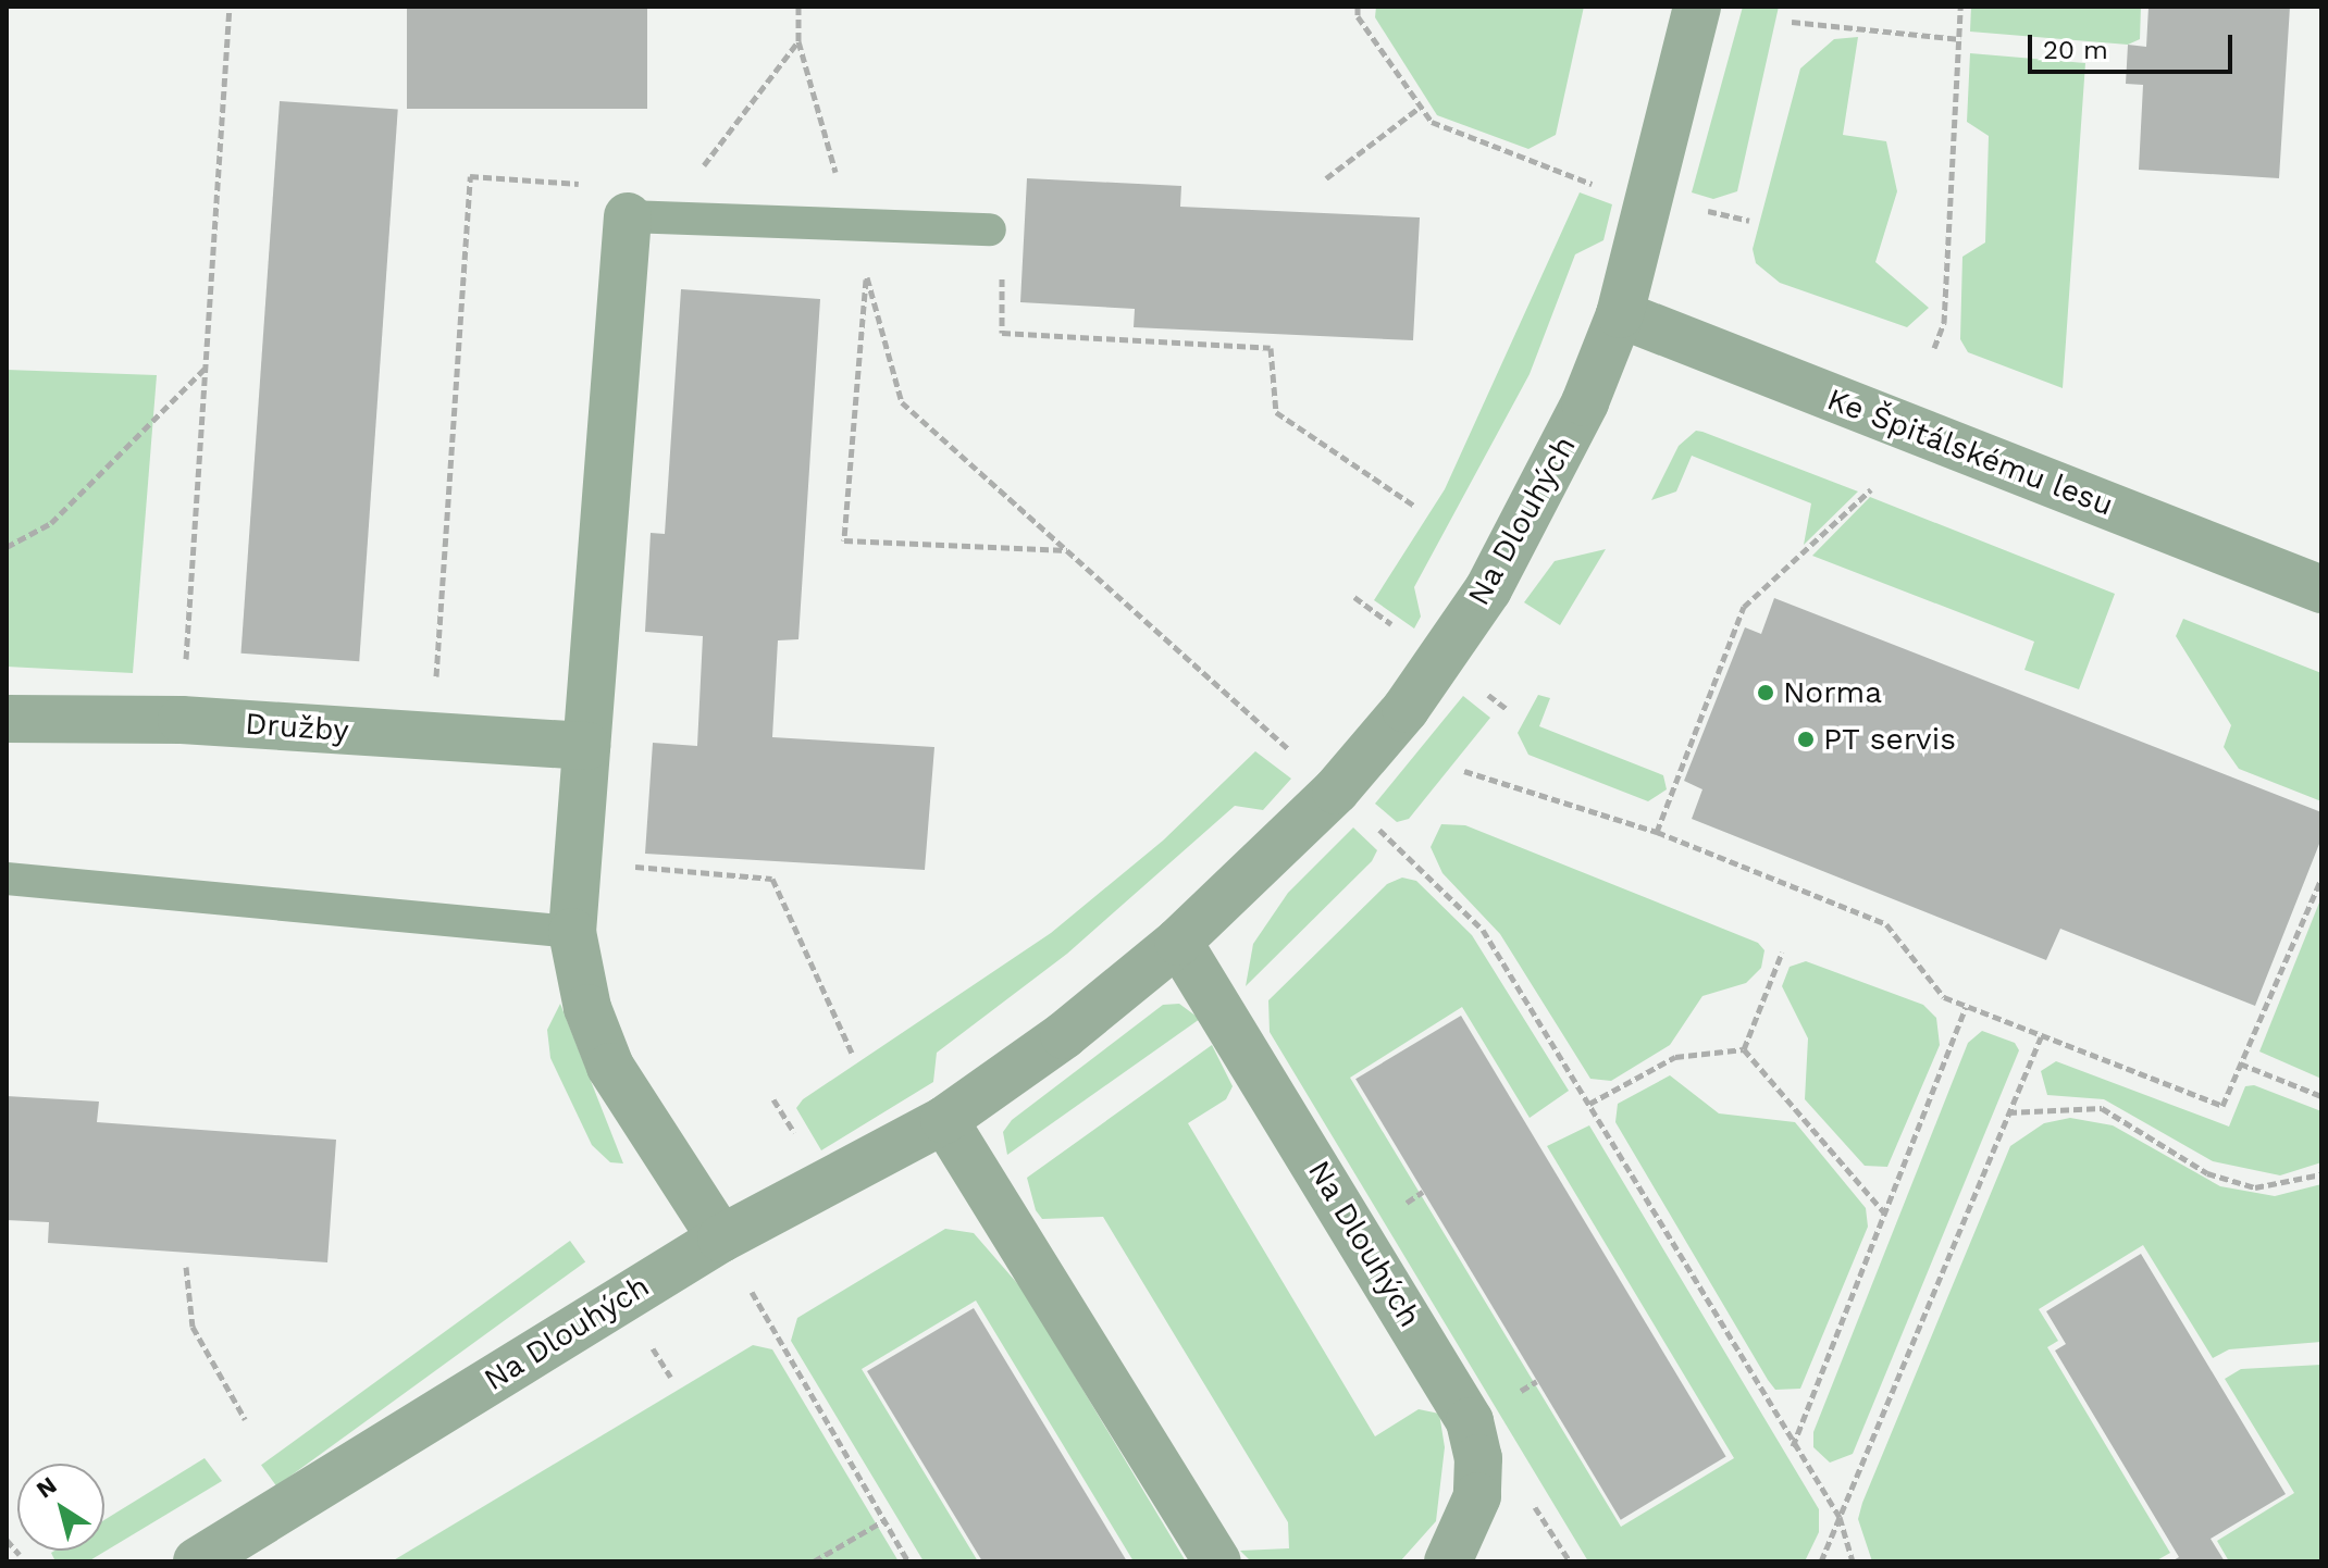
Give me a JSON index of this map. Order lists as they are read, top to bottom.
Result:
{
  "streets": {
    "street": ["Ke Špitálskému lesu", "Na Dlouhých", "Družby"]
  },
  "crossings": [
    ["Ke Špitálskému lesu", "Na Dlouhých"]
  ],
  "places": ["Norma", "PT servis"],
  "scale_bar": "20 m",
  "north": "top left"
}
